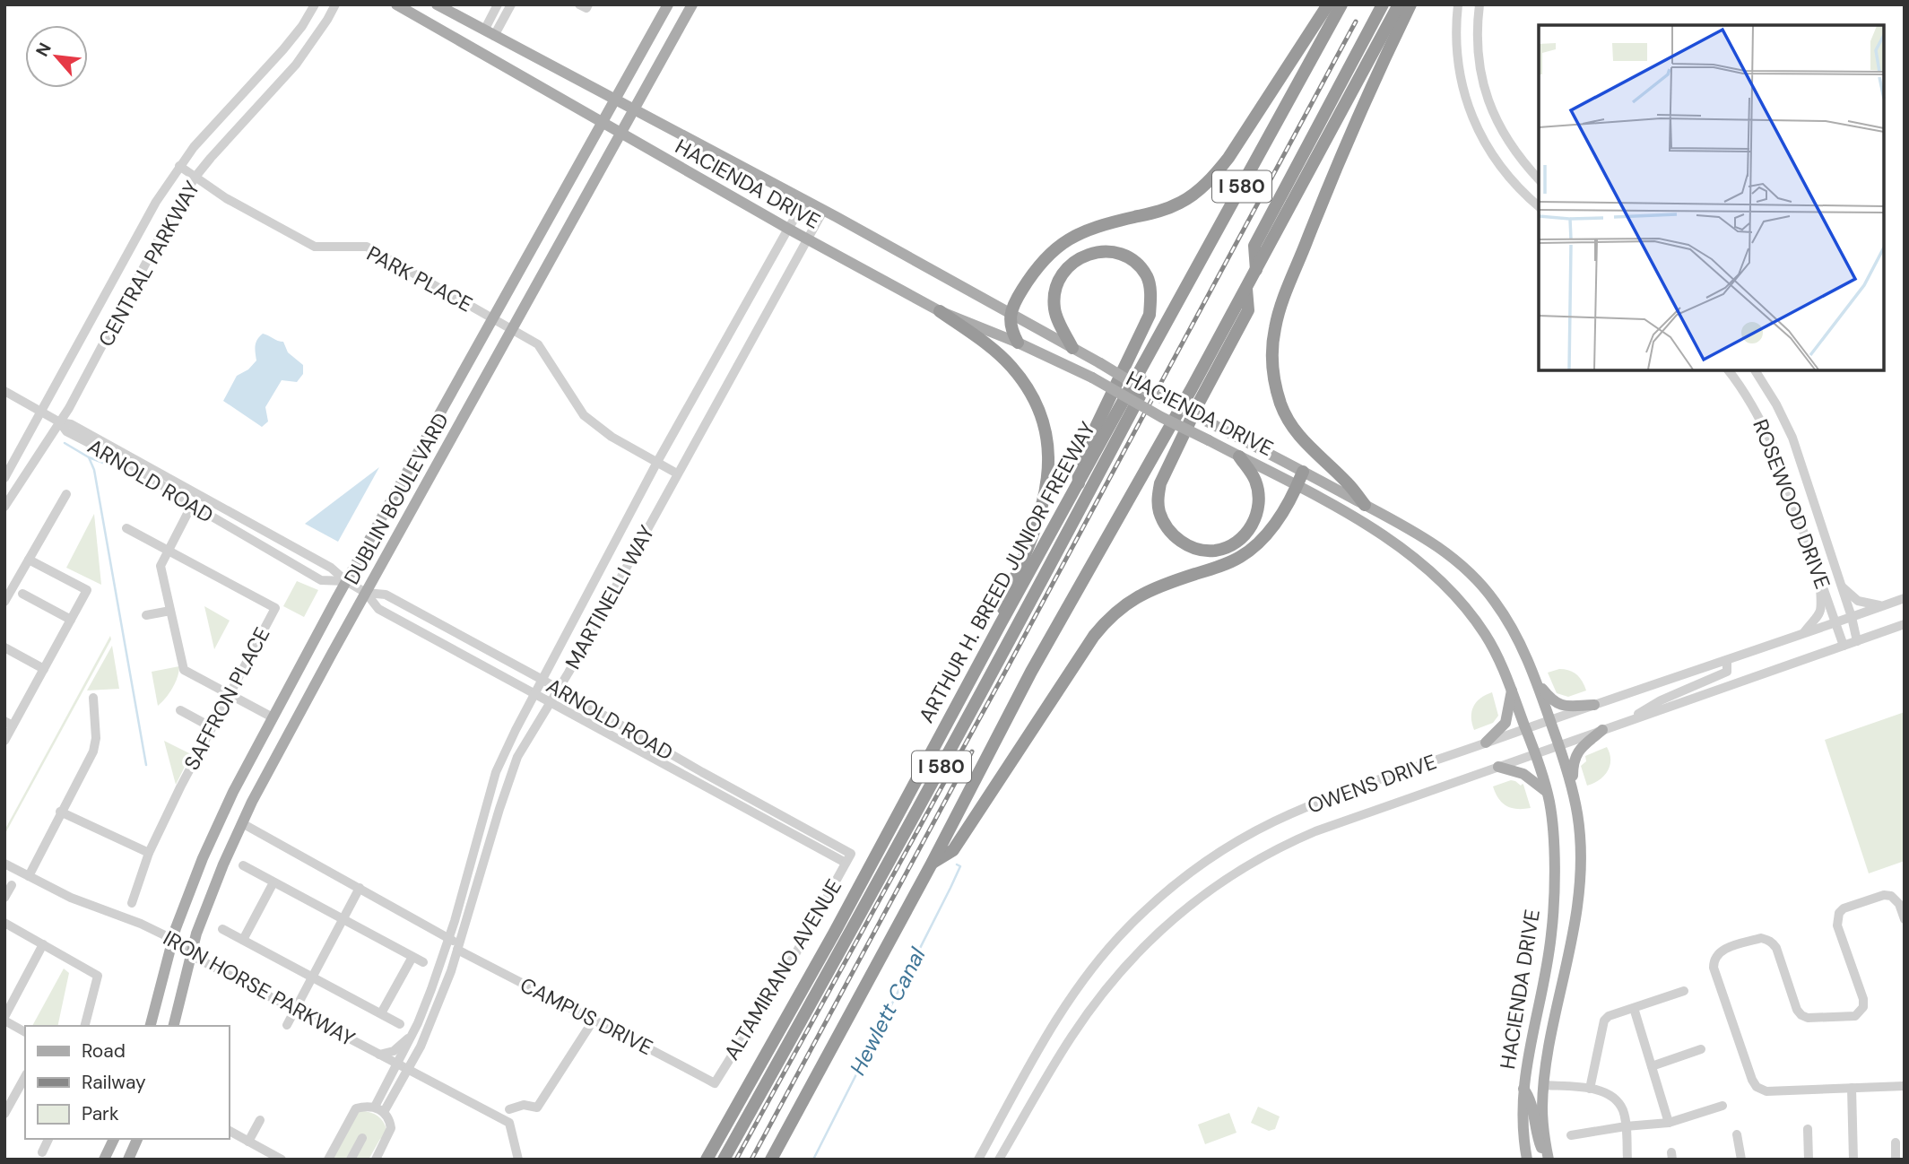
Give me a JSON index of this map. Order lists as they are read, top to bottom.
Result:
{
  "streets": {
    "highway": ["I 580", "ARTHUR H. BREED JUNIOR FREEWAY"],
    "main road": ["HACIENDA DRIVE", "DUBLIN BOULEVARD"],
    "street": [
      "CENTRAL PARKWAY",
      "PARK PLACE",
      "ARNOLD ROAD",
      "ROSEWOOD DRIVE",
      "MARTINELLI WAY",
      "SAFFRON PLACE",
      "OWENS DRIVE",
      "ALTAMIRANO AVENUE",
      "IRON HORSE PARKWAY",
      "CAMPUS DRIVE"
    ]
  },
  "crossings": [
    ["HACIENDA DRIVE", "DUBLIN BOULEVARD"],
    ["HACIENDA DRIVE", "MARTINELLI WAY"],
    ["HACIENDA DRIVE", "OWENS DRIVE"],
    ["I 580", "ARTHUR H. BREED JUNIOR FREEWAY"],
    ["CENTRAL PARKWAY", "PARK PLACE"],
    ["CENTRAL PARKWAY", "ARNOLD ROAD"],
    ["PARK PLACE", "DUBLIN BOULEVARD"],
    ["PARK PLACE", "MARTINELLI WAY"],
    ["ARNOLD ROAD", "DUBLIN BOULEVARD"],
    ["ARNOLD ROAD", "MARTINELLI WAY"],
    ["ARNOLD ROAD", "ALTAMIRANO AVENUE"],
    ["DUBLIN BOULEVARD", "IRON HORSE PARKWAY"],
    ["DUBLIN BOULEVARD", "CAMPUS DRIVE"],
    ["ROSEWOOD DRIVE", "OWENS DRIVE"],
    ["MARTINELLI WAY", "IRON HORSE PARKWAY"],
    ["MARTINELLI WAY", "CAMPUS DRIVE"],
    ["ALTAMIRANO AVENUE", "CAMPUS DRIVE"]
  ],
  "water": ["Hewlett Canal"],
  "legend": ["Road", "Railway", "Park"],
  "north": "top left"
}
